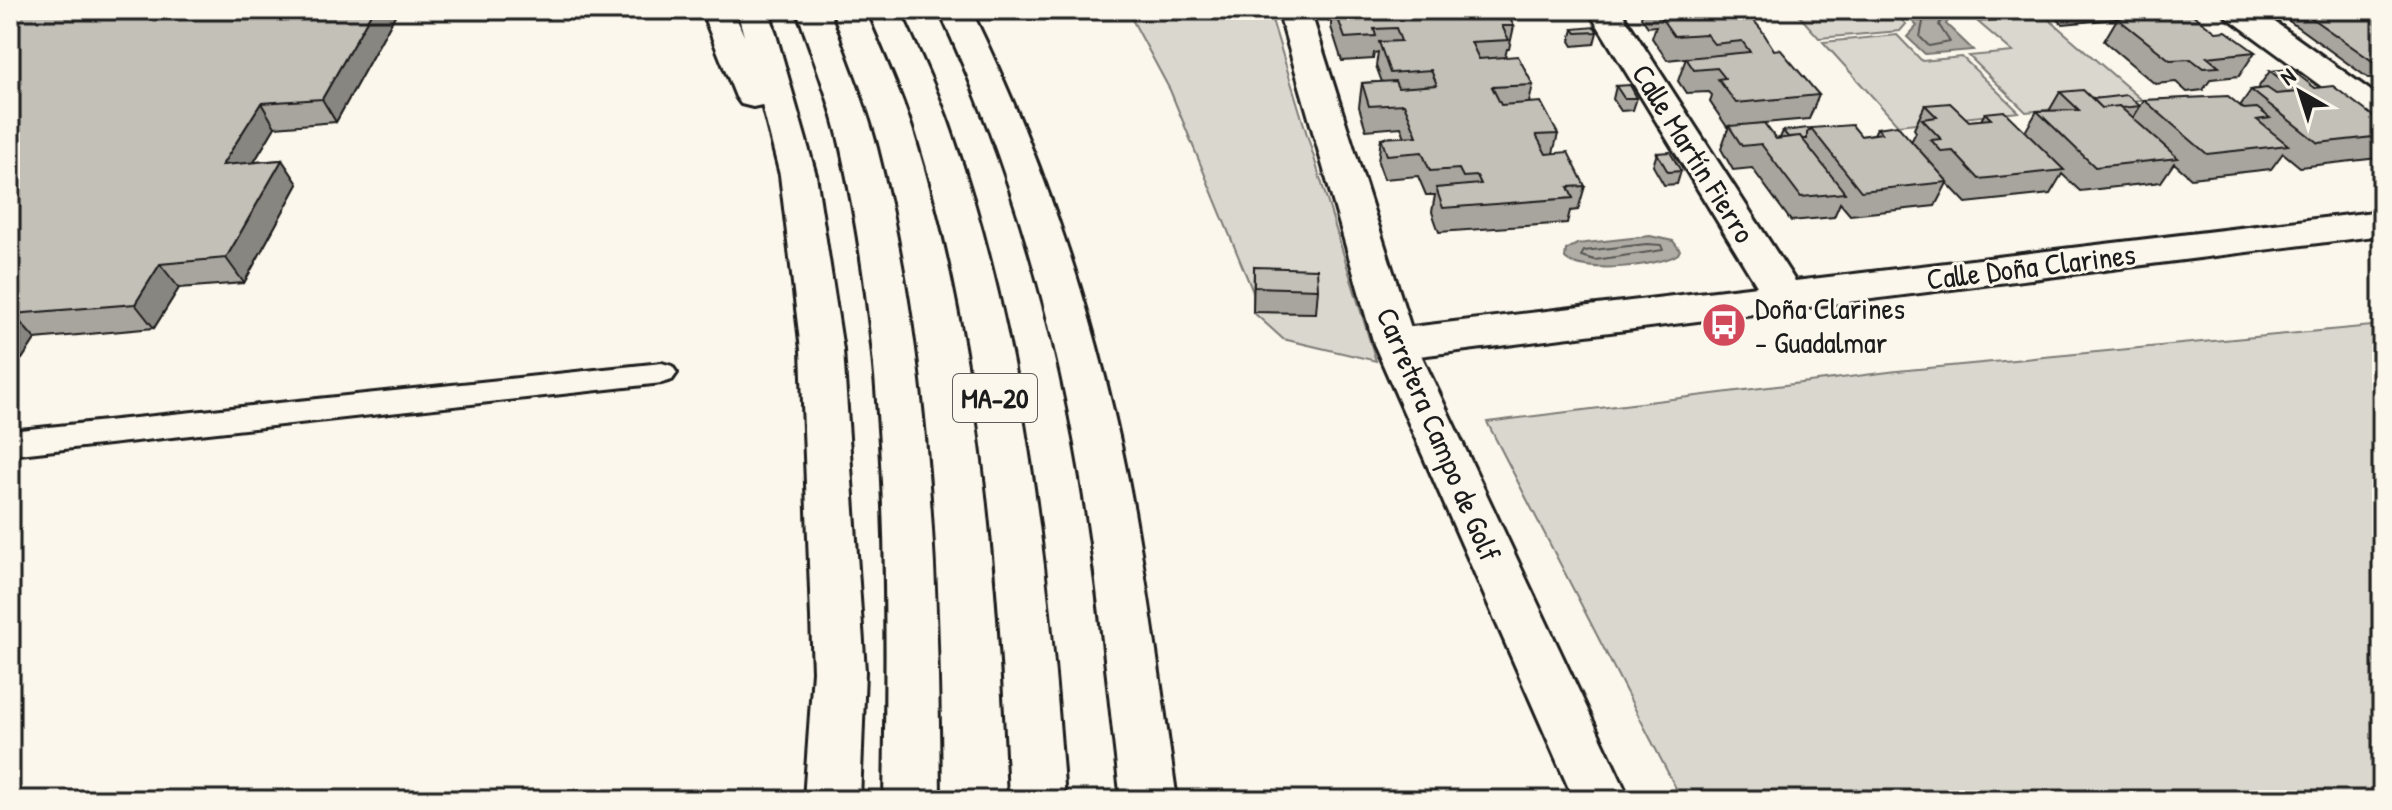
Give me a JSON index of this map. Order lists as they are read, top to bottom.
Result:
{
  "streets": {
    "main road": [
      "Calle Martín Fierro",
      "Calle Doña Clarines",
      "MA-20",
      "Carretera Campo de Golf"
    ]
  },
  "crossings": [
    ["Calle Martín Fierro", "Calle Doña Clarines"],
    ["Calle Doña Clarines", "Carretera Campo de Golf"]
  ],
  "places": {
    "bus stop": ["Doña Clarines - Guadalmar"]
  },
  "north": "top left"
}
